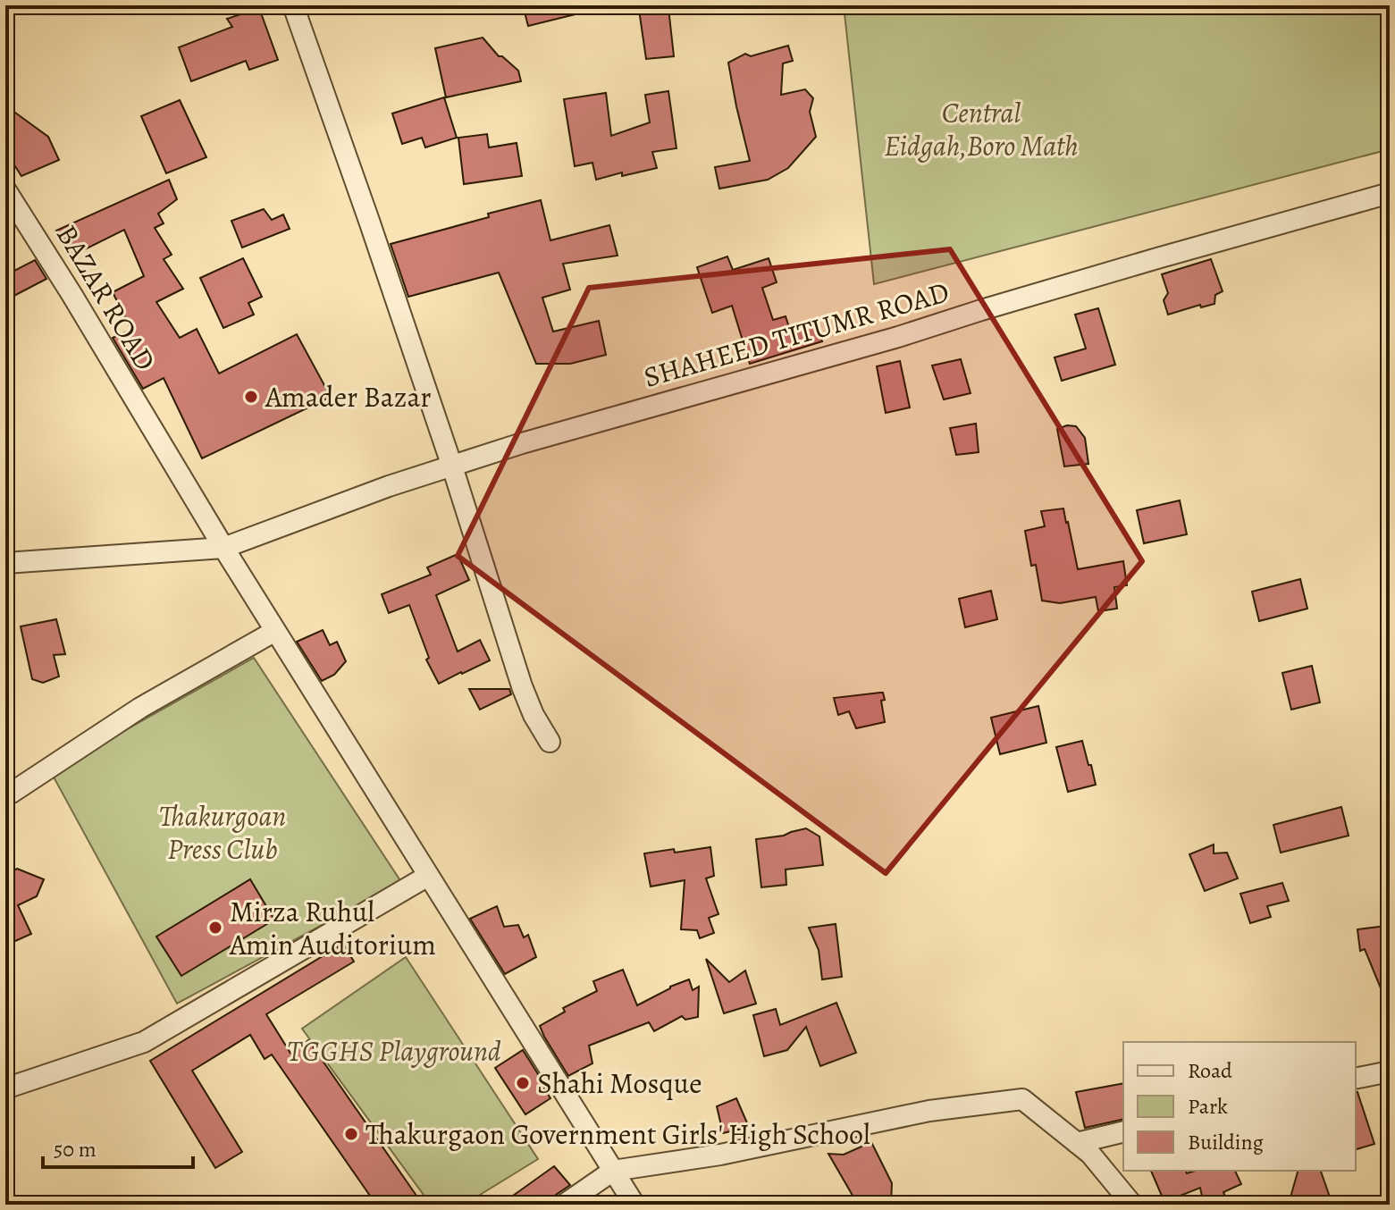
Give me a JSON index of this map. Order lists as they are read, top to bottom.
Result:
{
  "streets": {
    "street": ["BAZAR ROAD", "SHAHEED TITUMR ROAD"]
  },
  "crossings": [
    ["BAZAR ROAD", "SHAHEED TITUMR ROAD"]
  ],
  "parks": ["Central Eidgah,Boro Math", "Thakurgoan Press Club", "TGGHS Playground"],
  "places": [
    "Amader Bazar",
    "Mirza Ruhul Amin Auditorium",
    "Shahi Mosque",
    "Thakurgaon Government Girls' High School"
  ],
  "legend": ["Road", "Park", "Building"],
  "scale_bar": "50 m"
}
